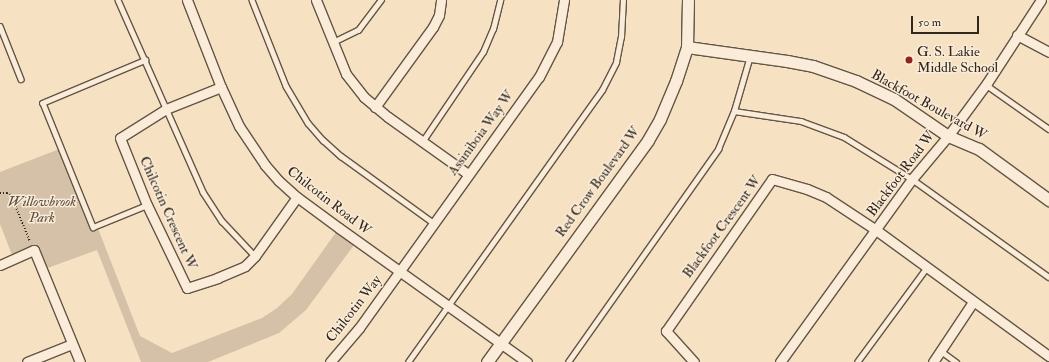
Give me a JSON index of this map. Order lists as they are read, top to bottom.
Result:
{
  "streets": {
    "street": [
      "Blackfoot Boulevard W",
      "Assiniboia Way W",
      "Blackfoot Road W",
      "Red Crow Boulevard W",
      "Chilcotin Road W",
      "Chilcotin Crescent W",
      "Blackfoot Crescent W",
      "Chilcotin Way"
    ]
  },
  "crossings": [
    ["Blackfoot Boulevard W", "Blackfoot Road W"],
    ["Blackfoot Boulevard W", "Red Crow Boulevard W"],
    ["Assiniboia Way W", "Chilcotin Road W"],
    ["Assiniboia Way W", "Chilcotin Way"],
    ["Blackfoot Road W", "Blackfoot Crescent W"],
    ["Red Crow Boulevard W", "Chilcotin Road W"],
    ["Chilcotin Road W", "Chilcotin Crescent W"],
    ["Chilcotin Road W", "Chilcotin Way"]
  ],
  "parks": ["Willowbrook Park"],
  "places": ["G. S. Lakie Middle School"],
  "scale_bar": "50 m"
}
